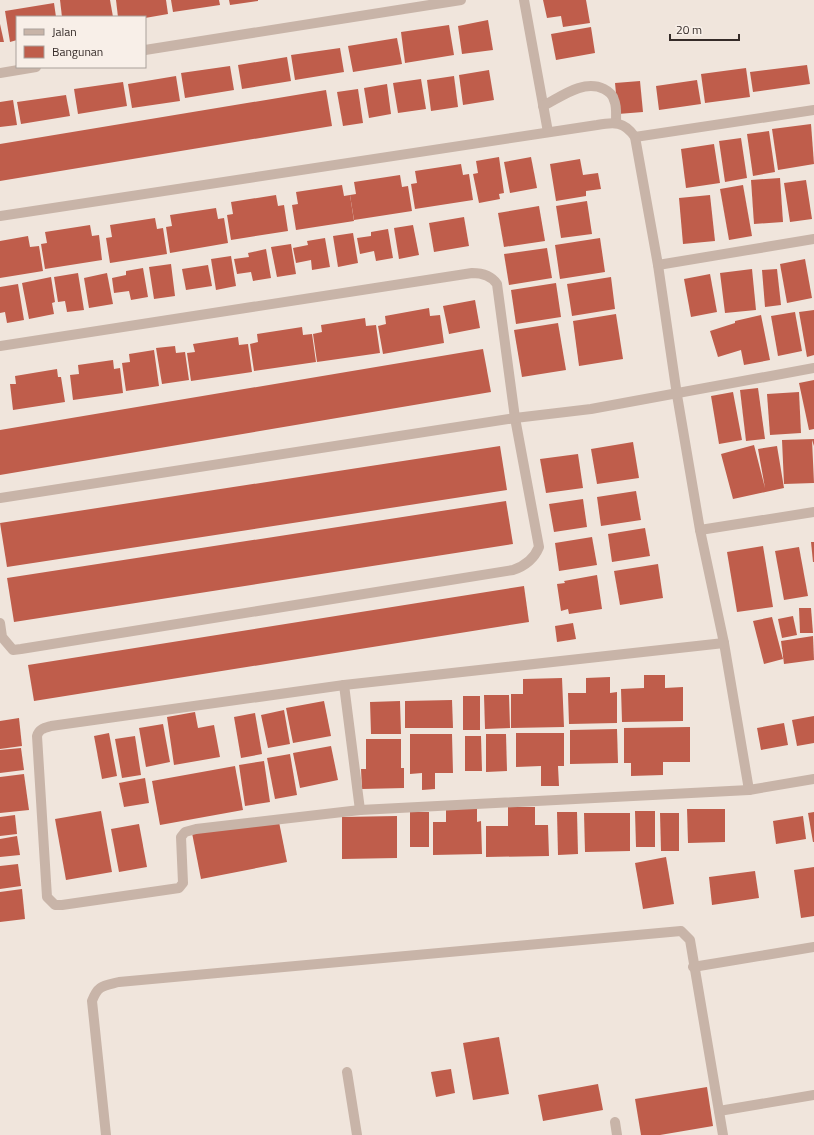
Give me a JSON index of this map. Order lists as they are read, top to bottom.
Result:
{
  "legend": ["Jalan", "Bangunan"],
  "scale_bar": "20 m"
}
